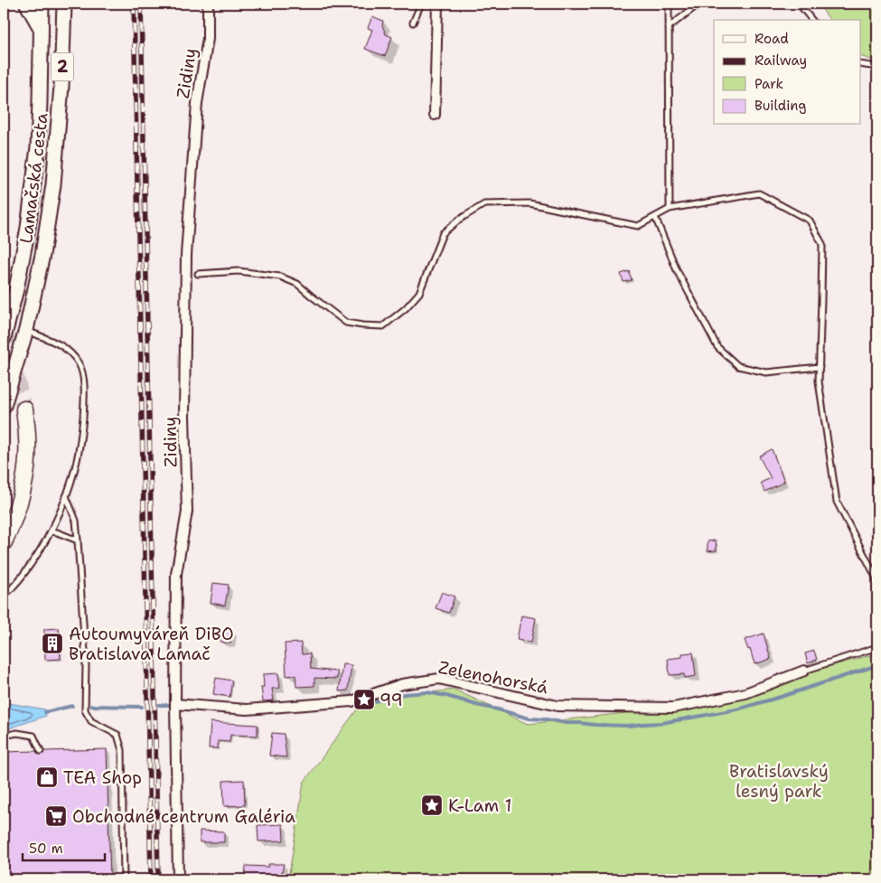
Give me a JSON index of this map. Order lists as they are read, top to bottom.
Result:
{
  "streets": {
    "main road": ["2", "Lamačská cesta"],
    "street": ["Zidiny", "Zelenohorská"]
  },
  "crossings": [
    ["Zidiny", "Zelenohorská"]
  ],
  "parks": ["Bratislavský lesný park"],
  "places": {
    "building": ["Autoumyváreň DiBO Bratislava Lamač"],
    "place": ["99", "K-Lam 1"],
    "shop": ["TEA Shop"],
    "supermarket": ["Obchodné centrum Galéria"]
  },
  "legend": [
    "Road",
    "Railway",
    "Park",
    "Building"
  ],
  "scale_bar": "50 m"
}
